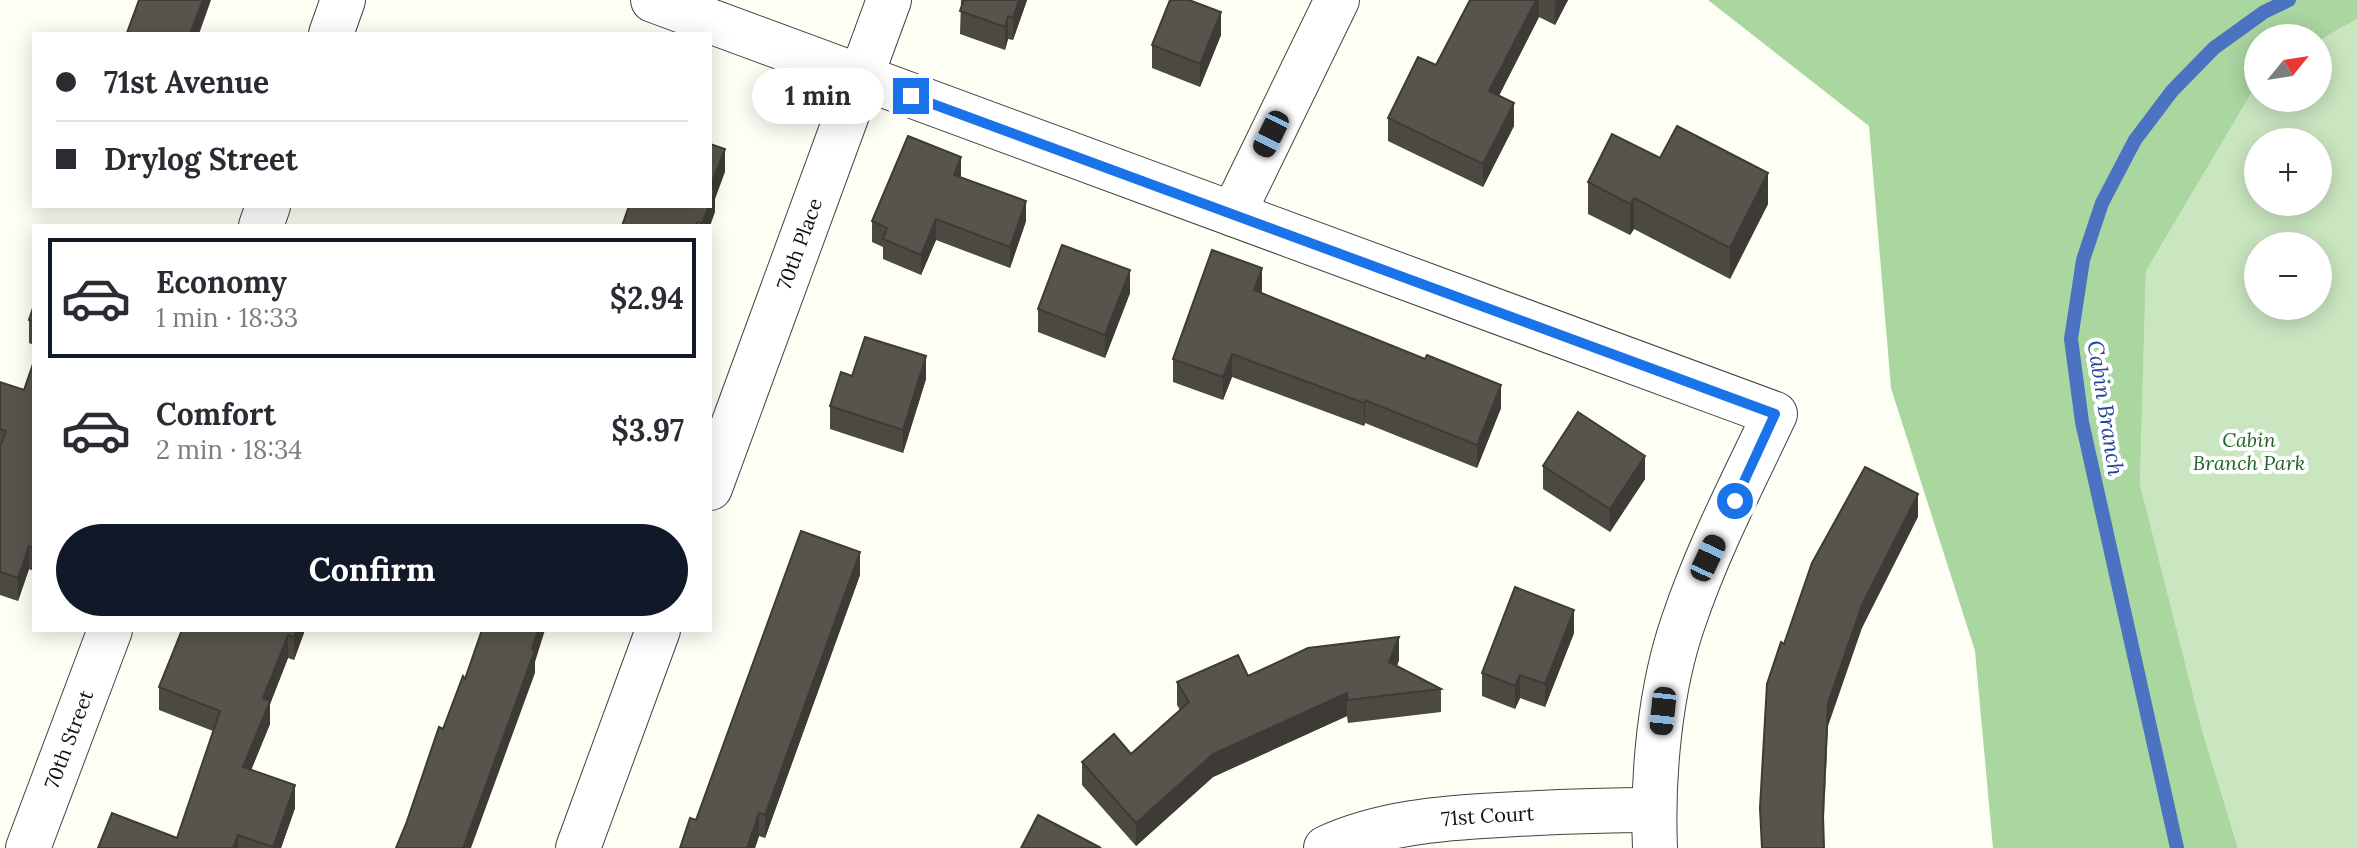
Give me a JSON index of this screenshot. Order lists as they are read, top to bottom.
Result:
{
  "streets": {
    "street": ["70th Place", "70th Street", "71st Court"]
  },
  "water": ["Cabin Branch"],
  "parks": ["Cabin Branch Park"],
  "north": "top right",
  "page": {
    "map_buttons": ["+", "−"],
    "banner": ["71st Avenue", "Drylog Street"],
    "bubble": "1 min",
    "list": [
      {
        "name": "Economy",
        "note": "1 min · 18:33",
        "value": "$2.94"
      },
      {
        "name": "Comfort",
        "note": "2 min · 18:34",
        "value": "$3.97"
      }
    ],
    "buttons": "Confirm"
  }
}
